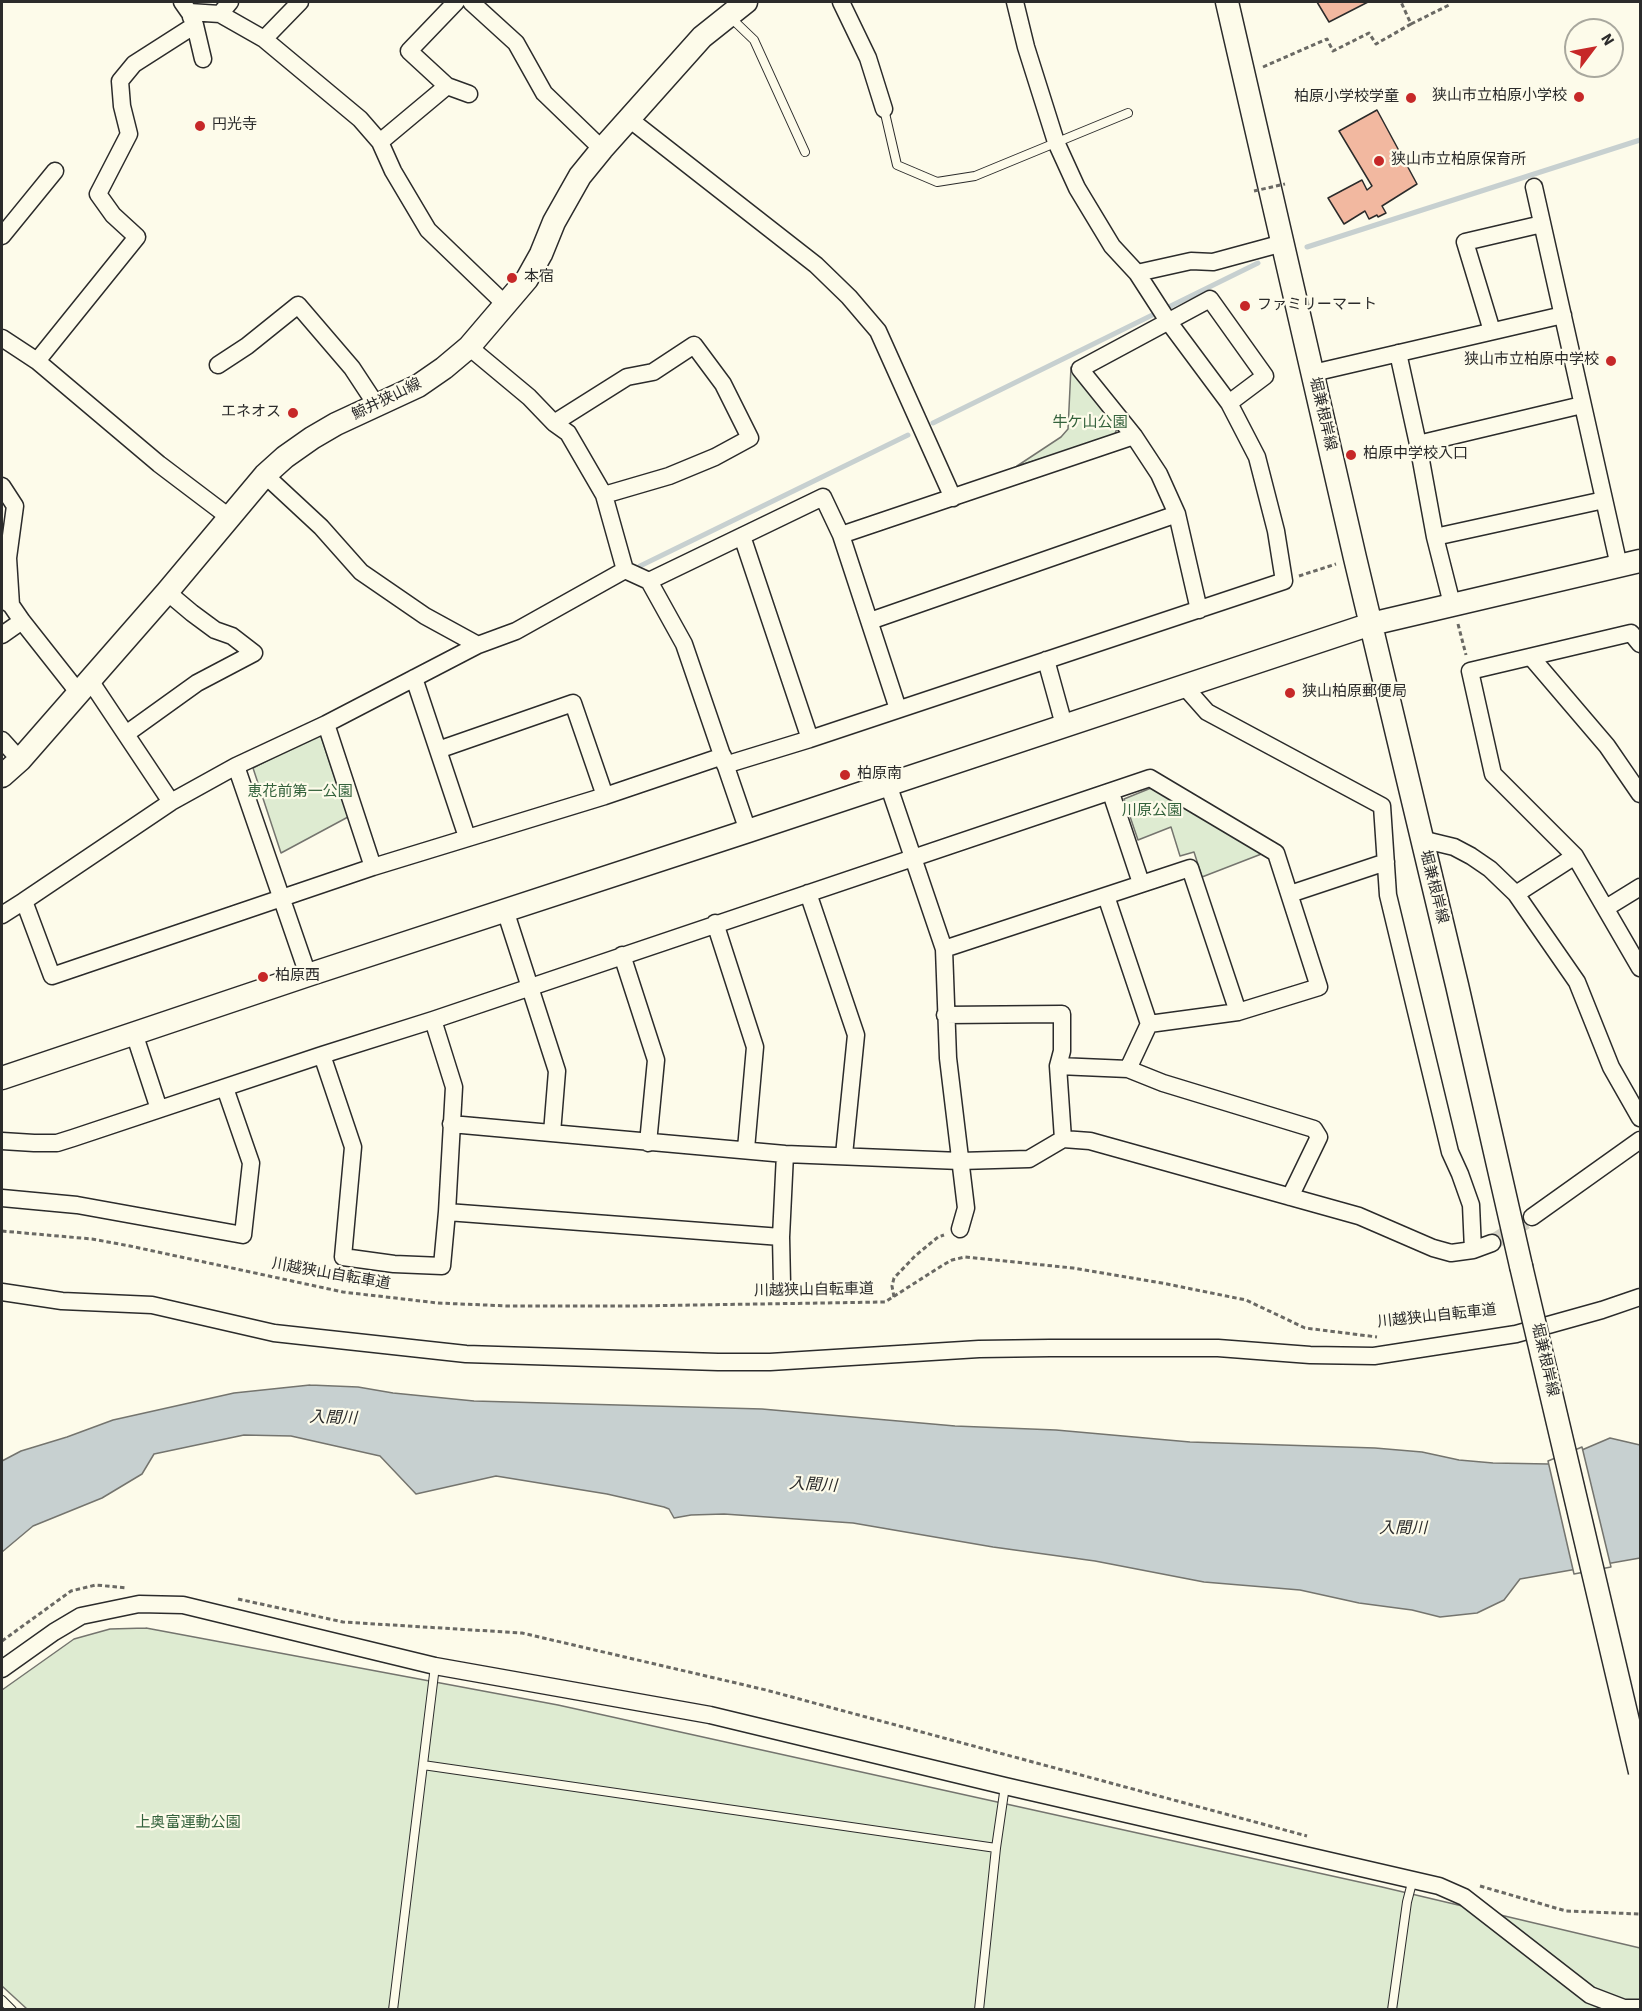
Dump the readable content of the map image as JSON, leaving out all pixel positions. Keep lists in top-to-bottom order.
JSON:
{
  "streets": {
    "main road": ["鯨井狭山線", "堀兼根岸線"],
    "path": ["川越狭山自転車道"]
  },
  "water": ["入間川"],
  "parks": [
    "牛ケ山公園",
    "恵花前第一公園",
    "川原公園",
    "上奥富運動公園"
  ],
  "places": [
    "狭山市立柏原小学校",
    "柏原小学校学童",
    "円光寺",
    "狭山市立柏原保育所",
    "本宿",
    "ファミリーマート",
    "狭山市立柏原中学校",
    "エネオス",
    "柏原中学校入口",
    "狭山柏原郵便局",
    "柏原南",
    "柏原西"
  ],
  "north": "top right"
}
